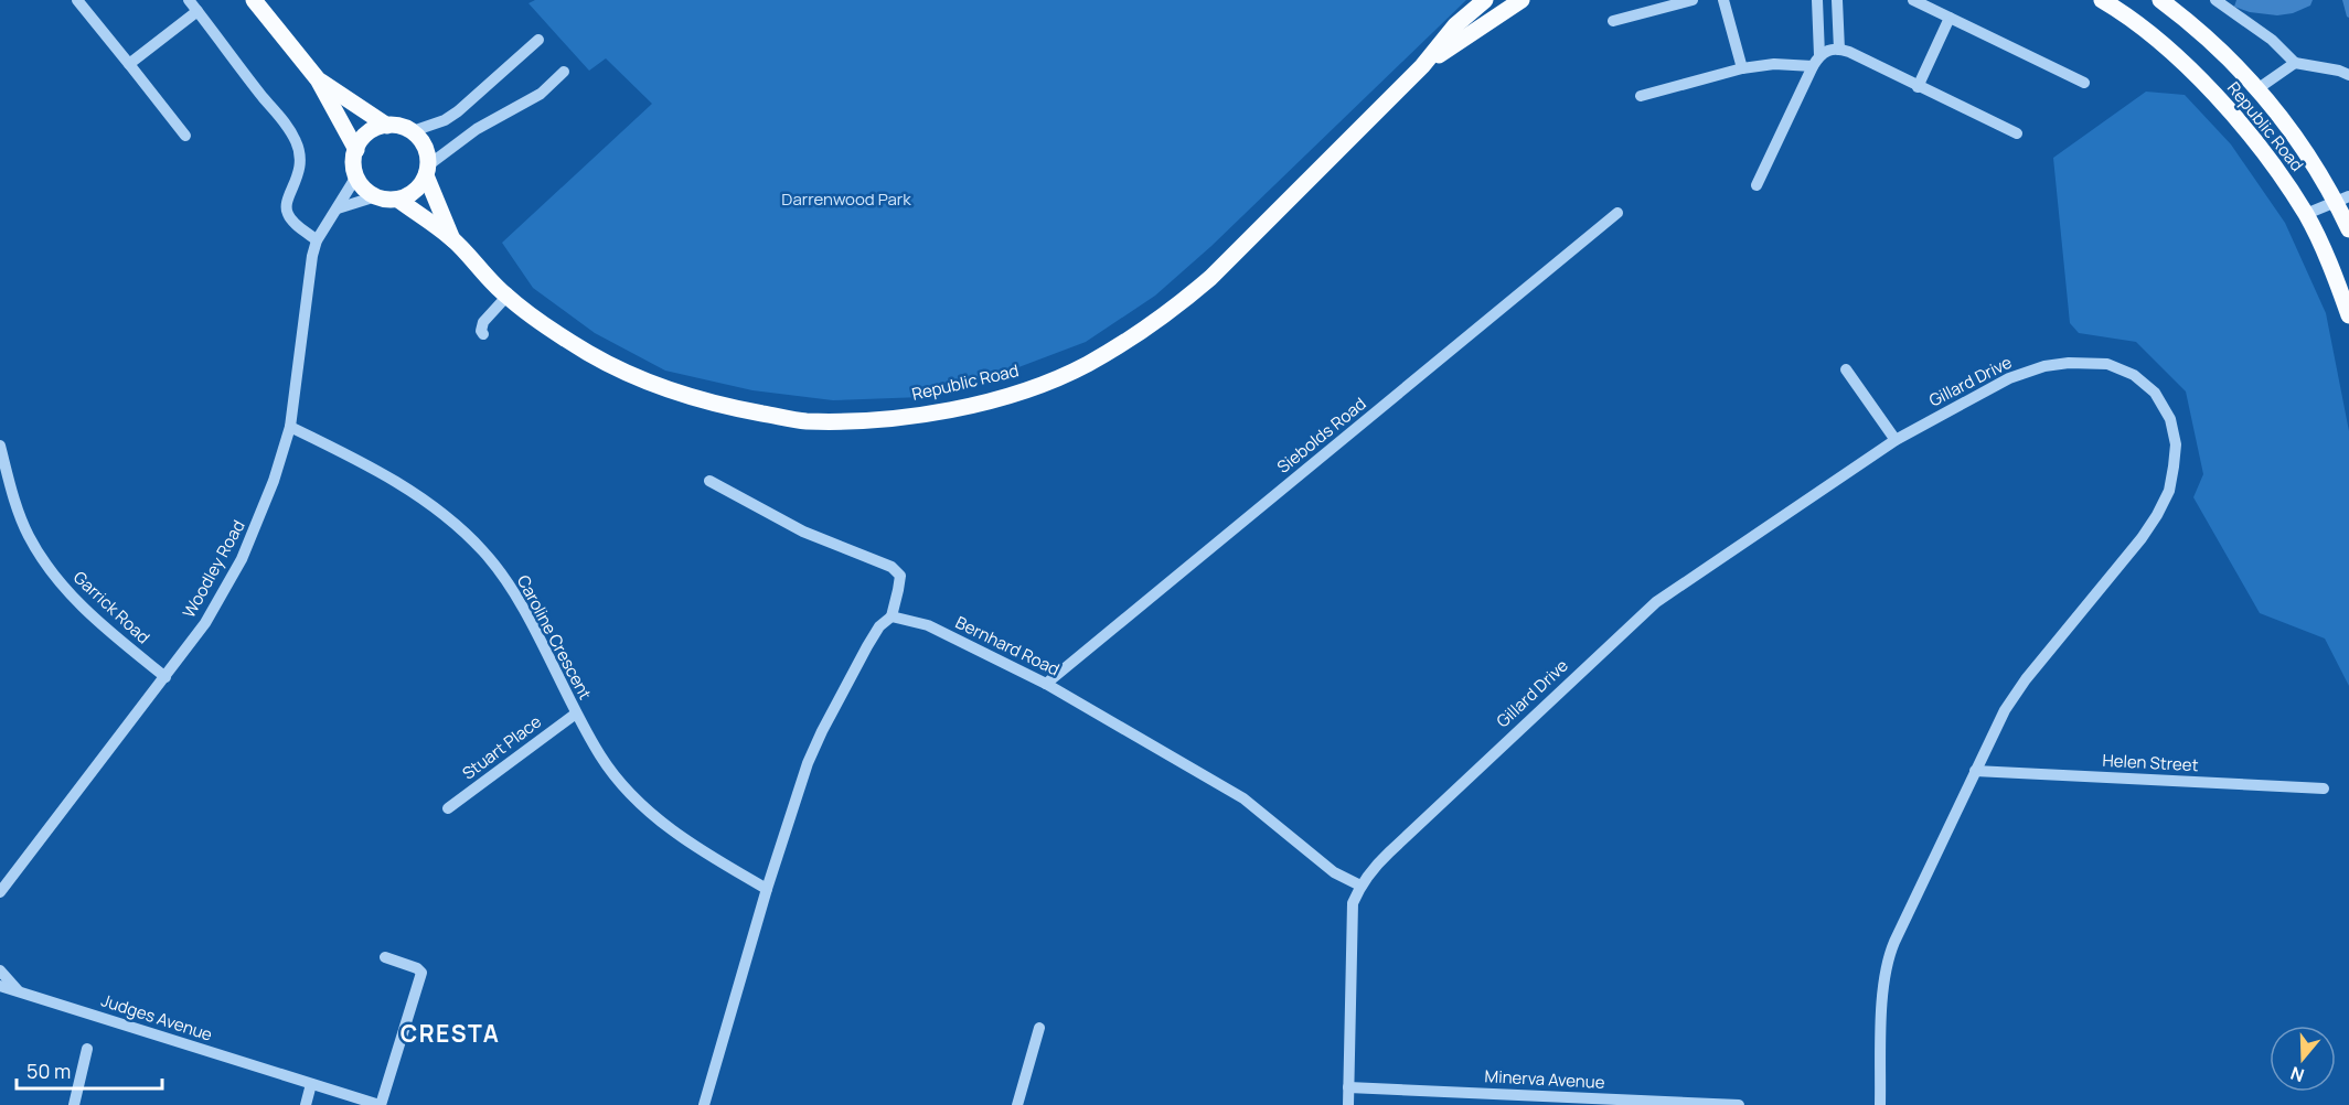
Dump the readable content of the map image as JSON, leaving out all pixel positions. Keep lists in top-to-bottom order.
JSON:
{
  "streets": {
    "main road": ["Republic Road"],
    "street": [
      "Gillard Drive",
      "Siebolds Road",
      "Woodley Road",
      "Garrick Road",
      "Caroline Crescent",
      "Bernhard Road",
      "Stuart Place",
      "Helen Street",
      "Judges Avenue",
      "Minerva Avenue"
    ]
  },
  "crossings": [
    ["Republic Road", "Woodley Road"],
    ["Gillard Drive", "Bernhard Road"],
    ["Gillard Drive", "Helen Street"],
    ["Siebolds Road", "Bernhard Road"],
    ["Woodley Road", "Garrick Road"],
    ["Woodley Road", "Caroline Crescent"],
    ["Caroline Crescent", "Stuart Place"]
  ],
  "districts": ["CRESTA"],
  "parks": ["Darrenwood Park"],
  "scale_bar": "50 m",
  "north": "bottom"
}
